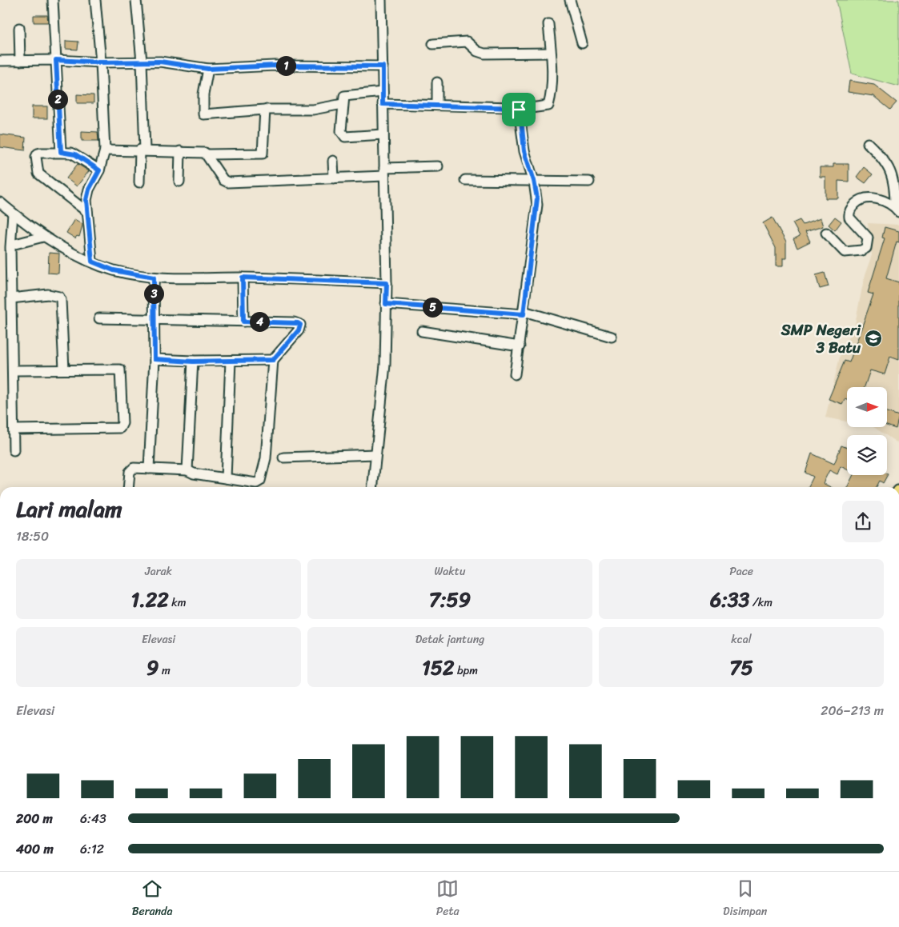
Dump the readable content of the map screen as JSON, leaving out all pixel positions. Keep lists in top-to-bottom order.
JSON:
{
  "places": {
    "school or university": ["SMP Negeri 3 Batu"]
  },
  "north": "right",
  "page": {
    "pins": [
      "1",
      "2",
      "3",
      "5",
      "4"
    ],
    "heading": ["Lari malam", "18:50"],
    "stats": [
      ["Jarak", "1.22 km"],
      ["Waktu", "7:59"],
      ["Pace", "6:33 /km"],
      ["Elevasi", "9 m"],
      ["Detak jantung", "152 bpm"],
      ["kcal", "75"]
    ],
    "chart": ["Elevasi", "206–213 m"],
    "list": [
      {
        "name": "200 m",
        "note": "6:43"
      },
      {
        "name": "400 m",
        "note": "6:12"
      }
    ],
    "tabs": ["Beranda", "Peta", "Disimpan"]
  }
}
